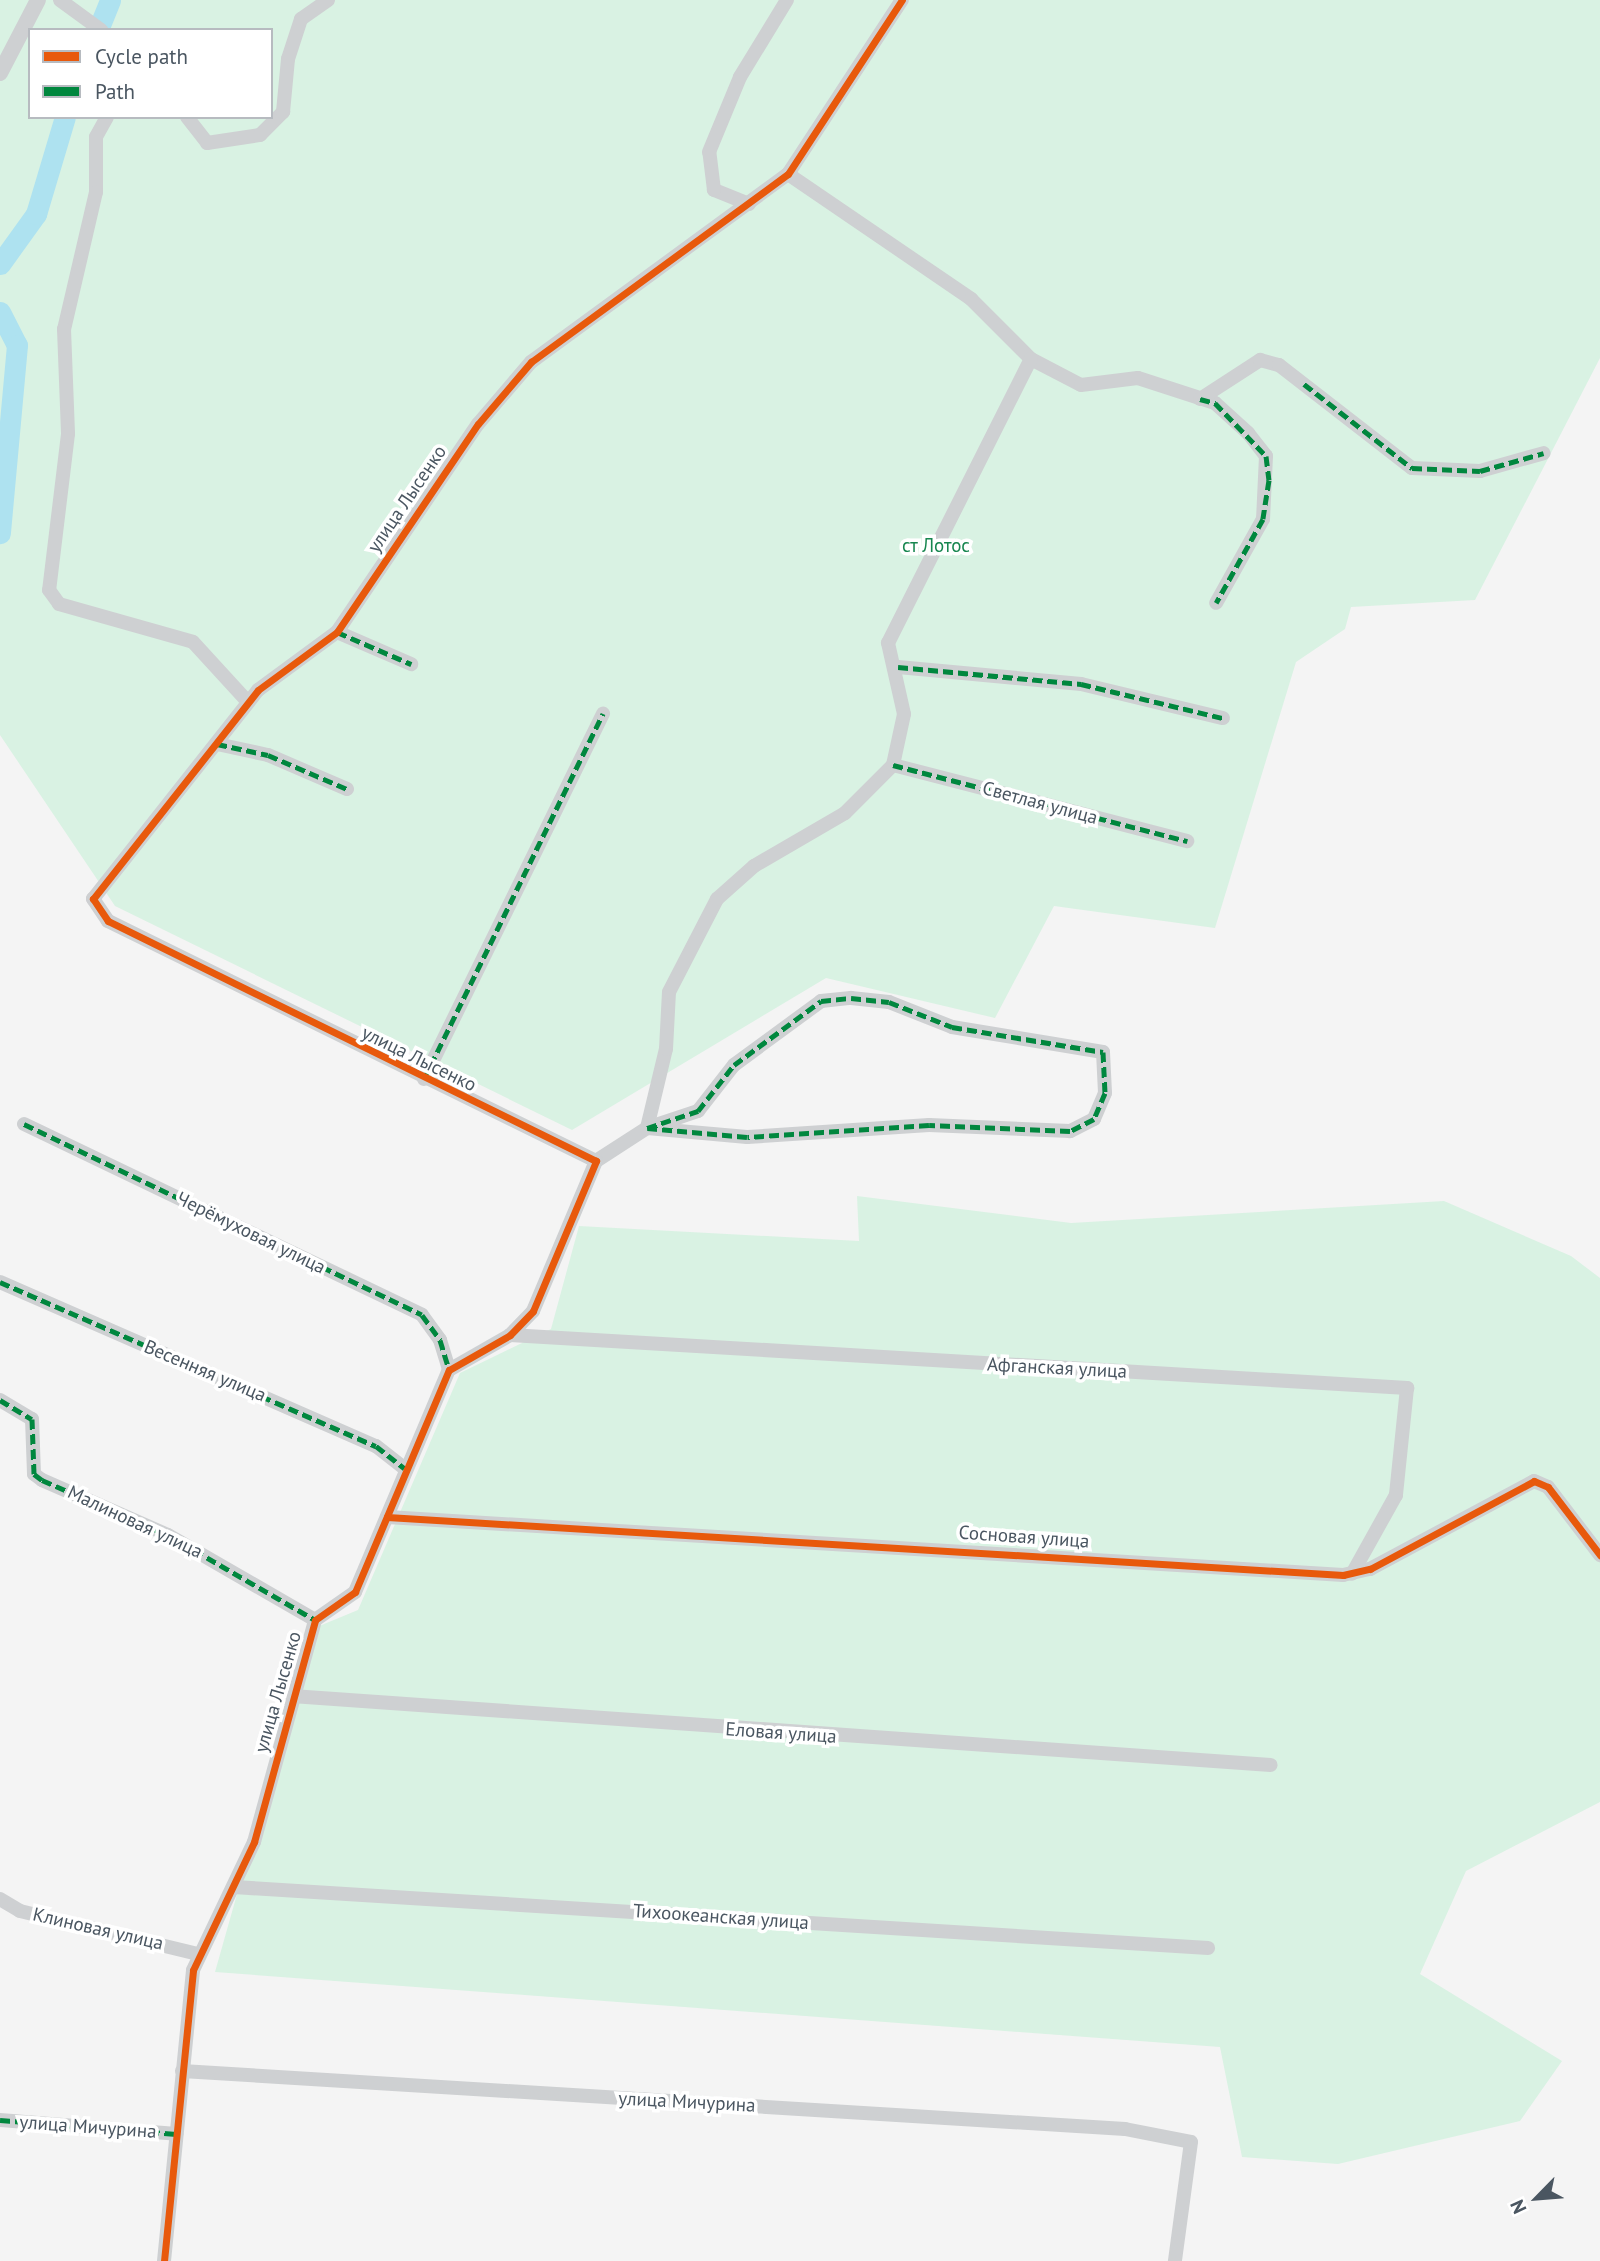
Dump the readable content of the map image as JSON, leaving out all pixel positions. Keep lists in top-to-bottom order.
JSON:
{
  "streets": {
    "street": [
      "улица Лысенко",
      "Светлая улица",
      "Черёмуховая улица",
      "Афганская улица",
      "Весенняя улица",
      "Малиновая улица",
      "Сосновая улица",
      "Еловая улица",
      "Тихоокеанская улица",
      "Клиновая улица",
      "улица Мичурина"
    ]
  },
  "crossings": [
    ["улица Лысенко", "Черёмуховая улица"],
    ["улица Лысенко", "Весенняя улица"],
    ["улица Лысенко", "Малиновая улица"],
    ["улица Лысенко", "Сосновая улица"],
    ["улица Лысенко", "Еловая улица"],
    ["улица Лысенко", "Тихоокеанская улица"],
    ["улица Лысенко", "Клиновая улица"],
    ["улица Лысенко", "улица Мичурина"],
    ["Афганская улица", "Сосновая улица"]
  ],
  "parks": ["ст Лотос"],
  "legend": ["Cycle path", "Path"],
  "north": "bottom left"
}
